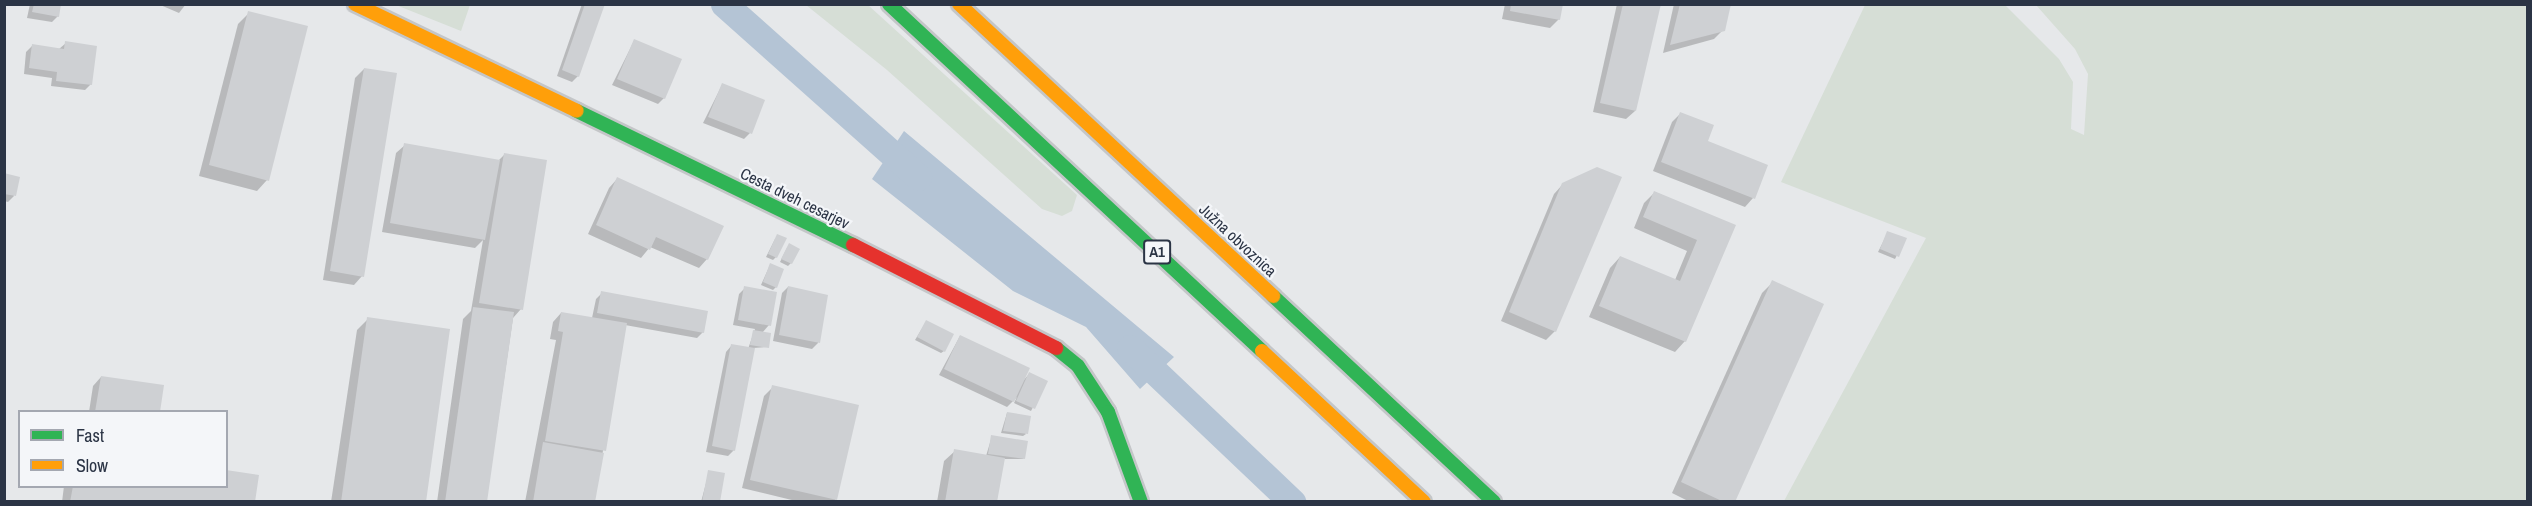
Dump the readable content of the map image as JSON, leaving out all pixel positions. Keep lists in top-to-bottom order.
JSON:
{
  "streets": {
    "main road": ["Cesta dveh cesarjev", "Južna obvoznica", "A1"]
  },
  "legend": ["Fast", "Slow"]
}
